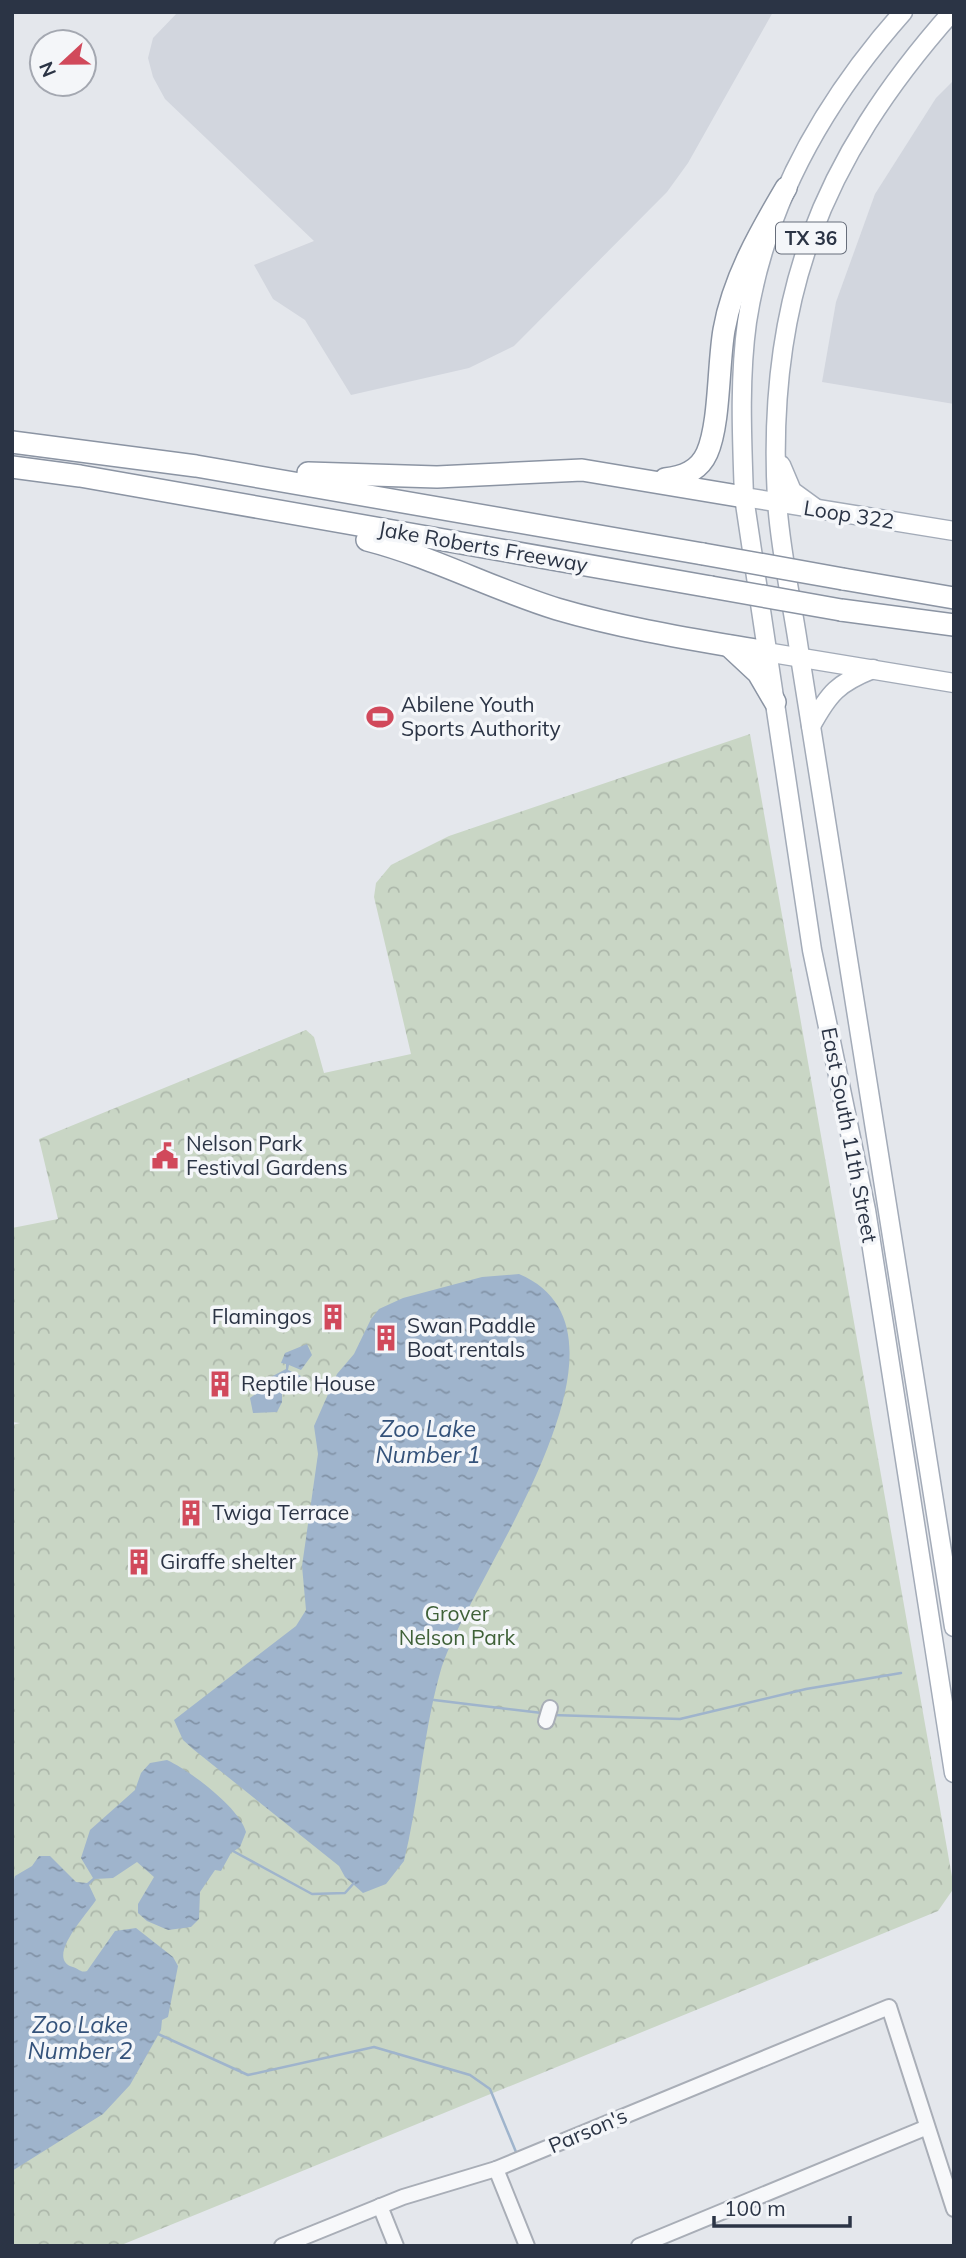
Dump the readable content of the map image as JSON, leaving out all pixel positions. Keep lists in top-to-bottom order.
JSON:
{
  "streets": {
    "highway": ["Jake Roberts Freeway"],
    "main road": ["TX 36", "Loop 322", "East South 11th Street"],
    "street": ["Parson's"]
  },
  "crossings": [
    ["TX 36", "Loop 322"],
    ["TX 36", "East South 11th Street"],
    ["Loop 322", "East South 11th Street"]
  ],
  "water": ["Zoo Lake Number 1", "Zoo Lake Number 2"],
  "parks": ["Grover Nelson Park"],
  "places": {
    "sports": ["Abilene Youth Sports Authority"],
    "public building": ["Nelson Park Festival Gardens"],
    "building": [
      "Flamingos",
      "Swan Paddle Boat rentals",
      "Reptile House",
      "Twiga Terrace",
      "Giraffe shelter"
    ]
  },
  "scale_bar": "100 m",
  "north": "left"
}
